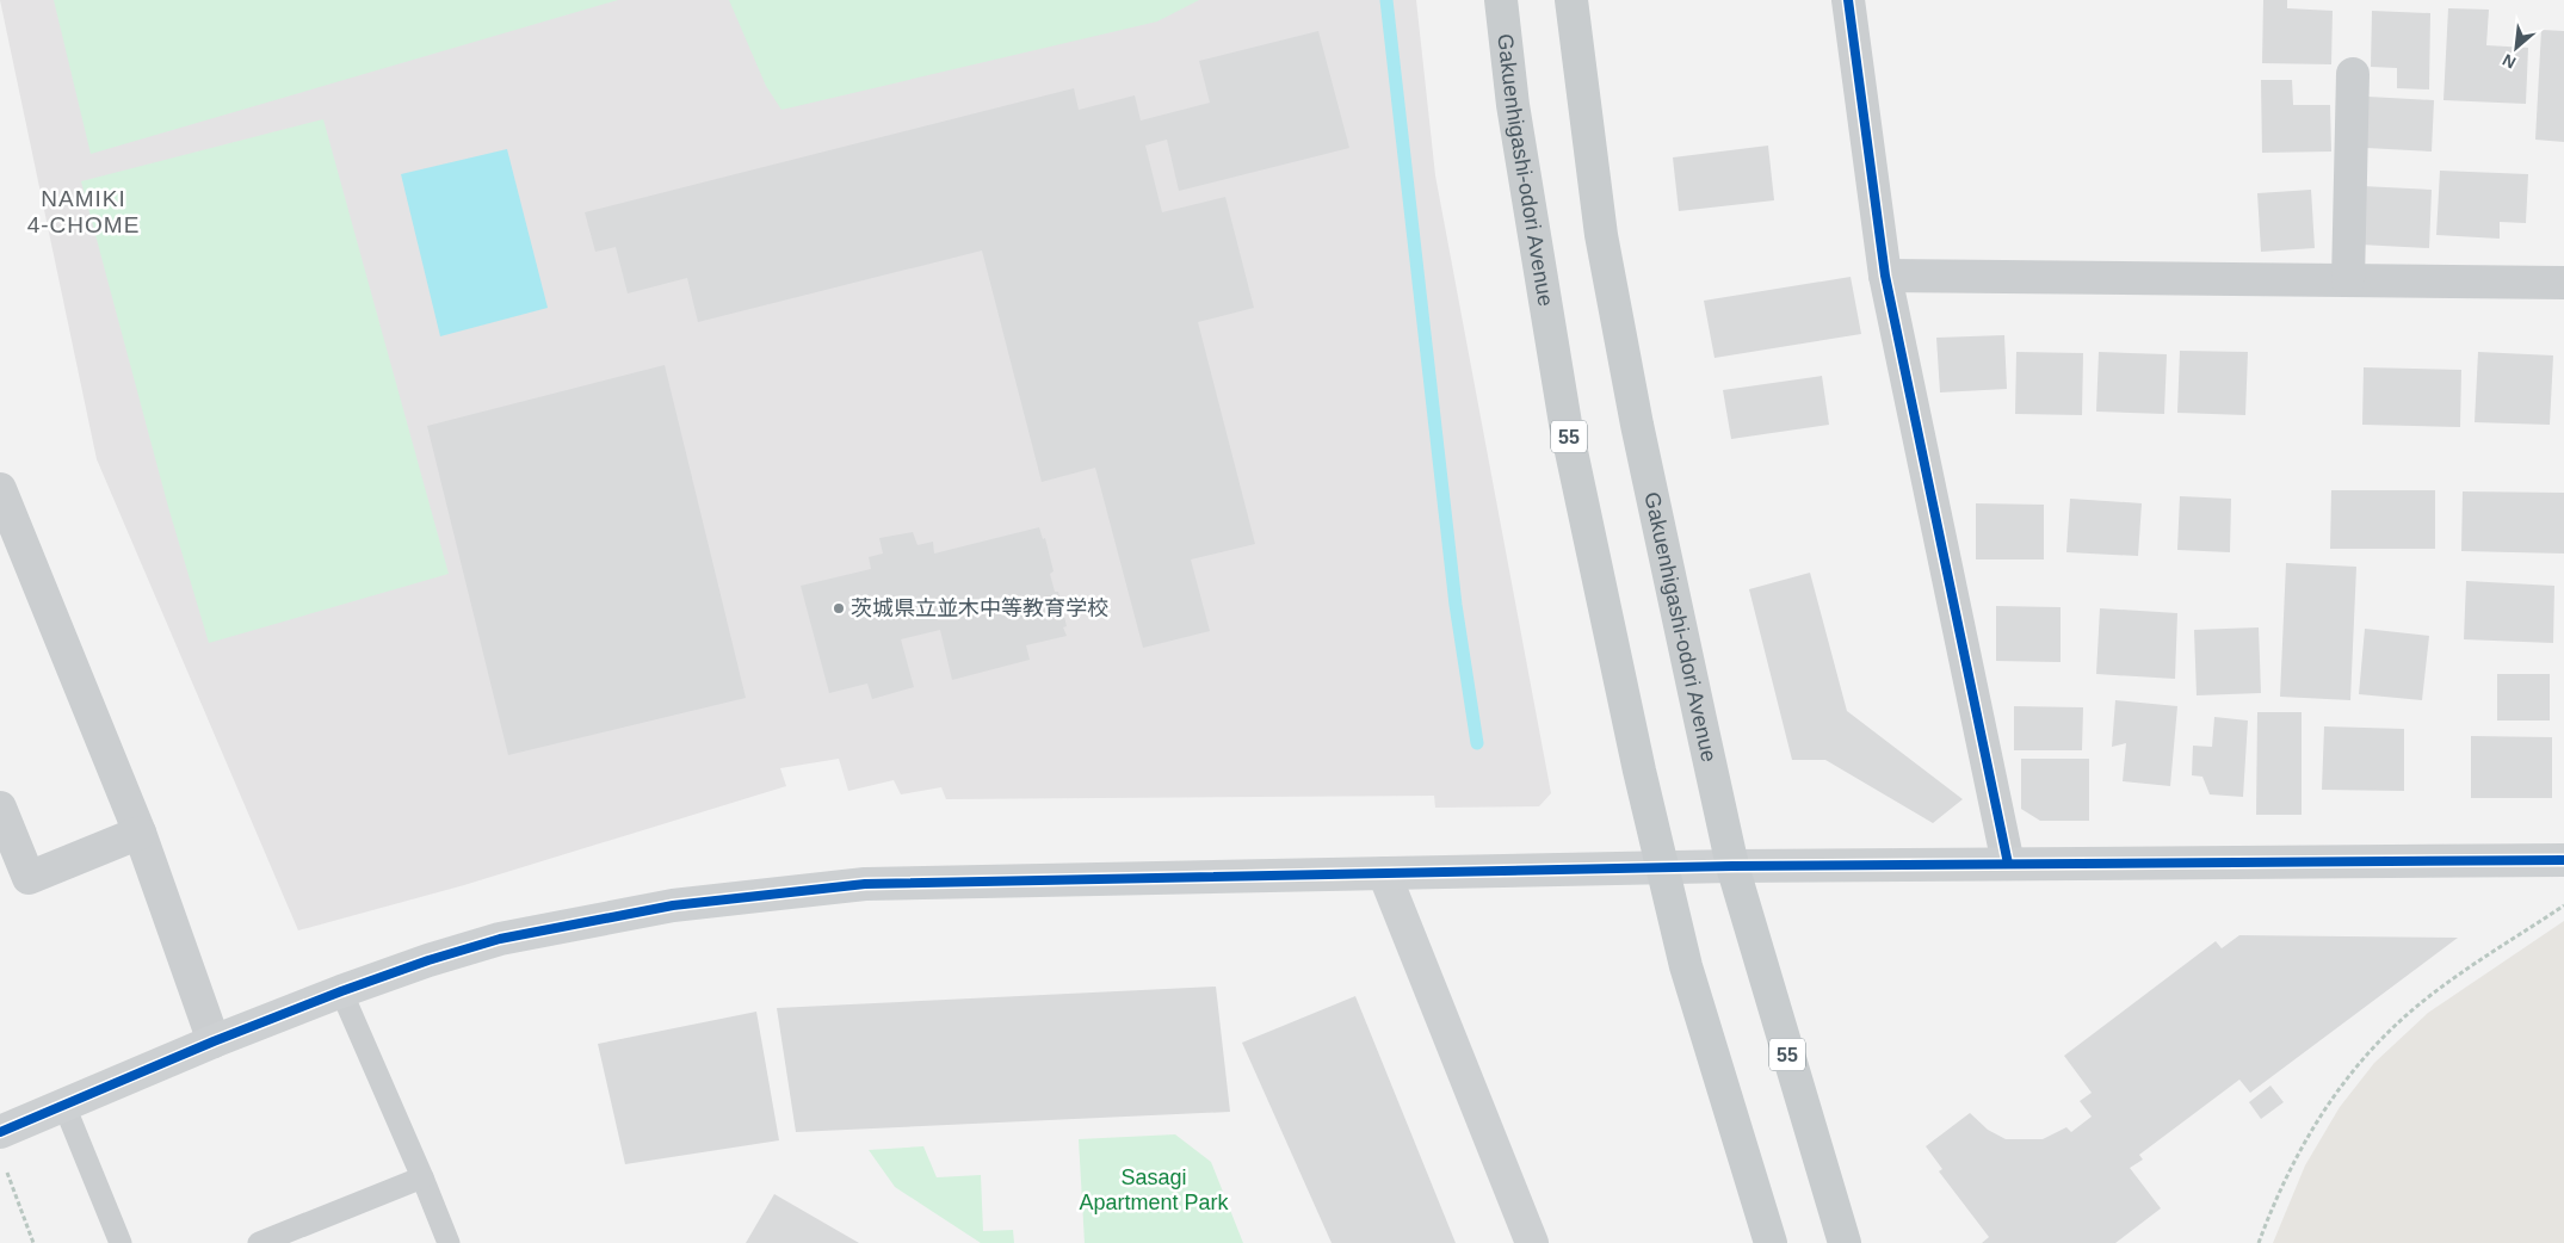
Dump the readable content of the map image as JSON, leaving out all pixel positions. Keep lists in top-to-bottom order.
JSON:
{
  "streets": {
    "main road": ["Gakuenhigashi-odori Avenue", "55"]
  },
  "districts": ["NAMIKI 4-CHOME"],
  "parks": ["Sasagi Apartment Park"],
  "places": ["茨城県立並木中等教育学校"],
  "north": "bottom left"
}
